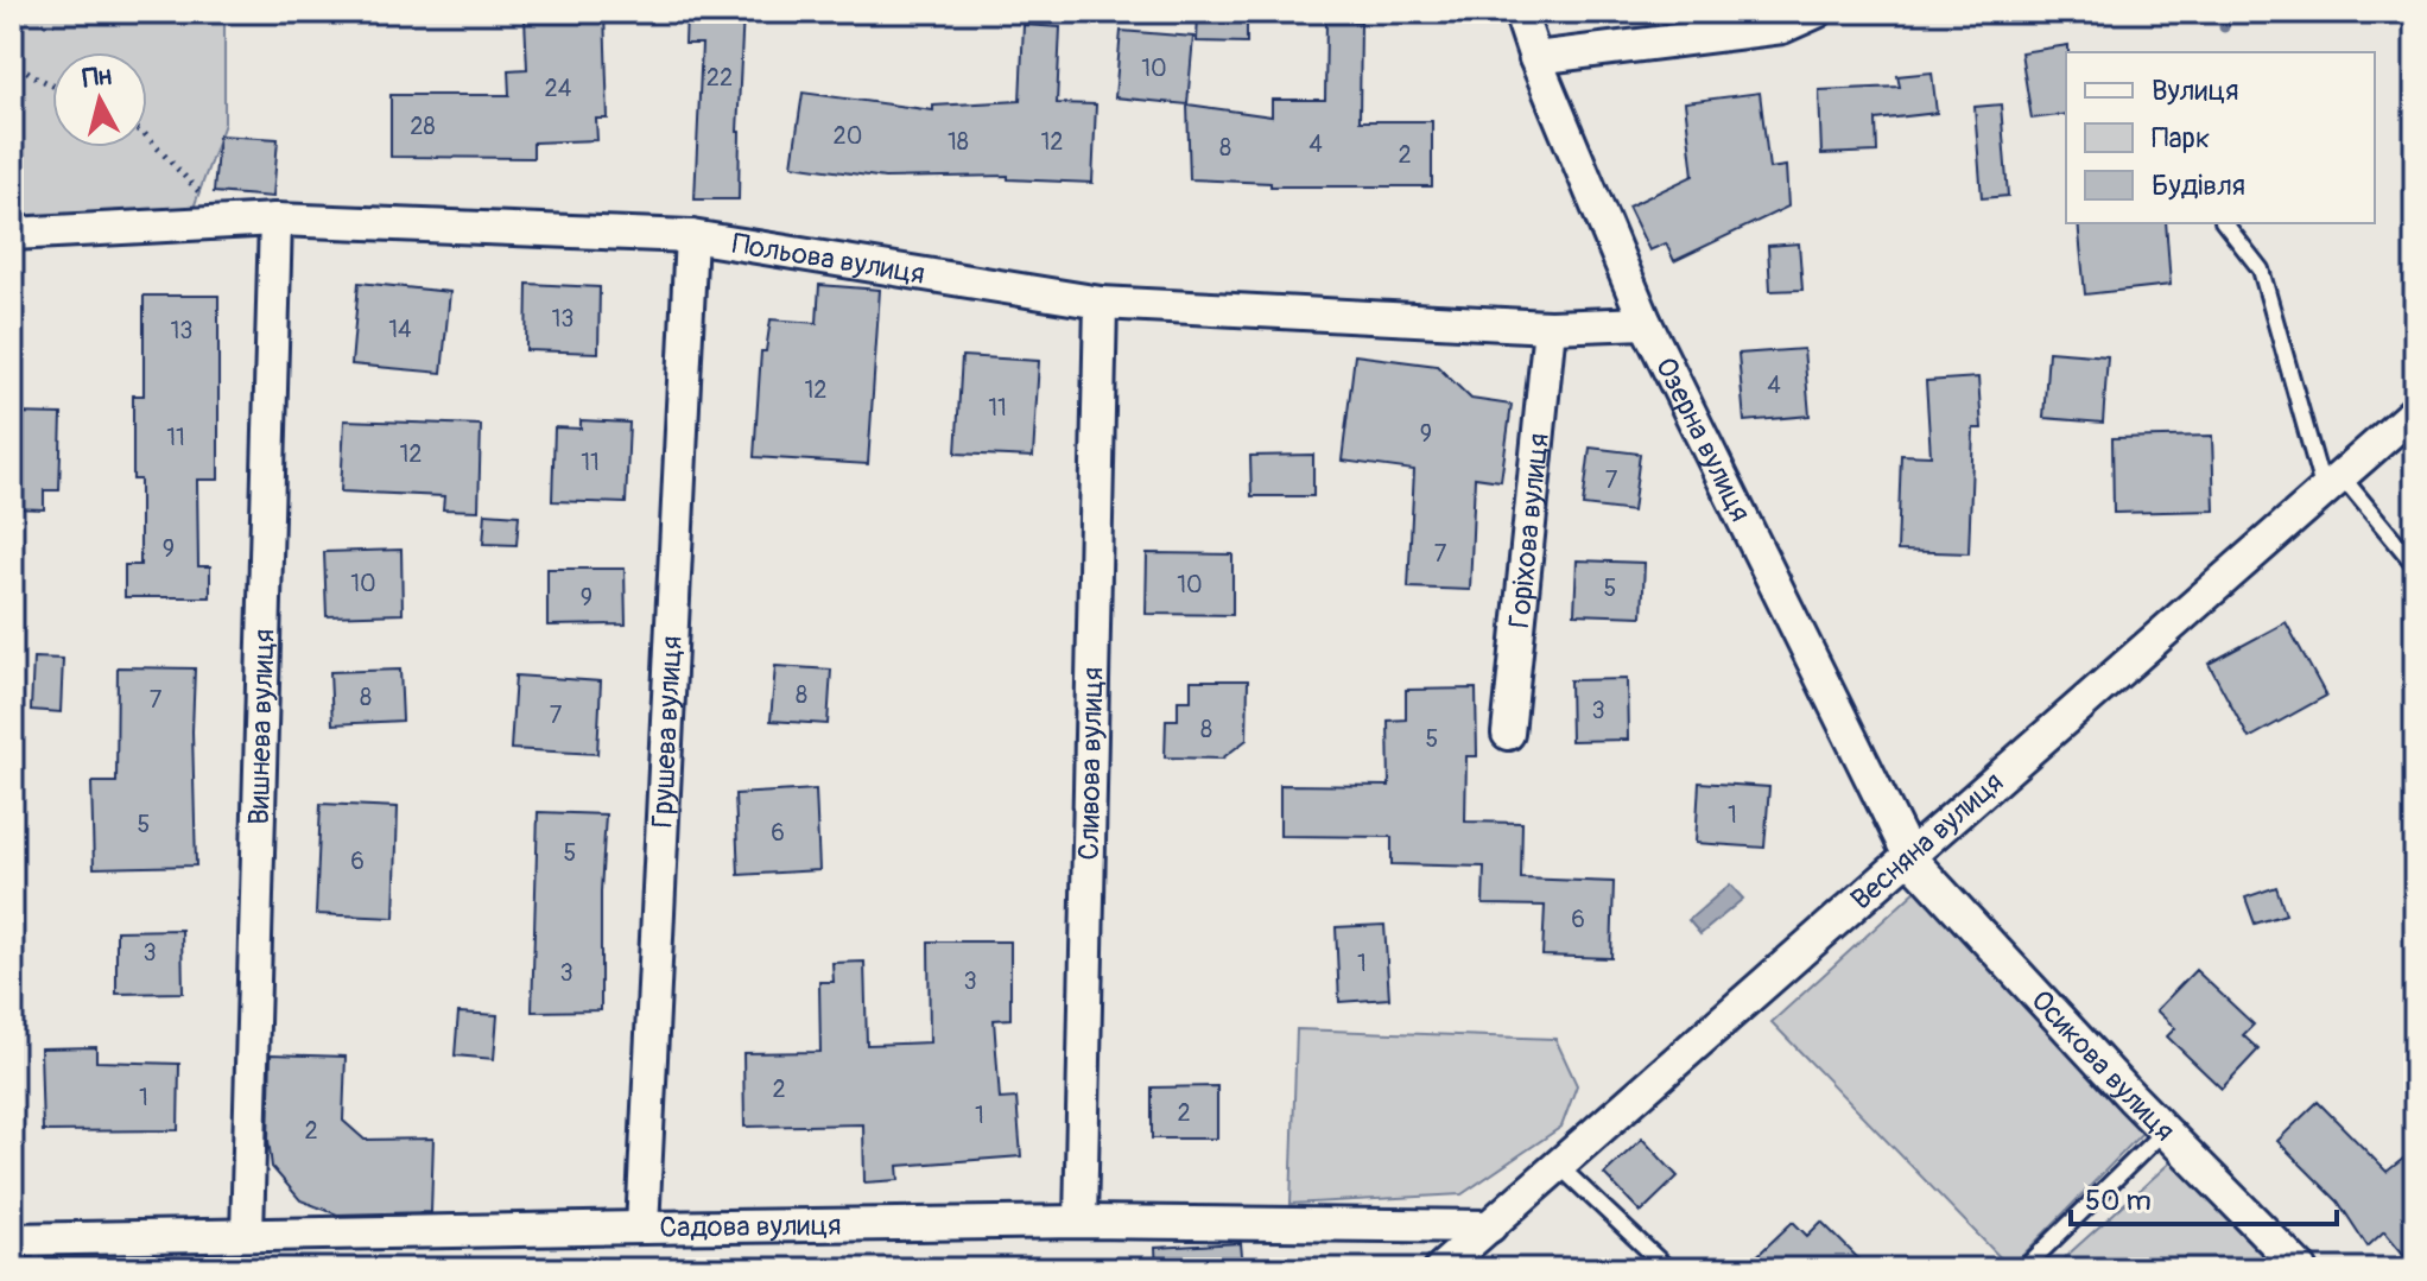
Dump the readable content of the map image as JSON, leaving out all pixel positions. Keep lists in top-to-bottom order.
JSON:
{
  "streets": {
    "street": [
      "Польова вулиця",
      "Озерна вулиця",
      "Горіхова вулиця",
      "Вишнева вулиця",
      "Грушева вулиця",
      "Сливова вулиця",
      "Весняна вулиця",
      "Осикова вулиця",
      "Садова вулиця"
    ]
  },
  "crossings": [
    ["Польова вулиця", "Озерна вулиця"],
    ["Польова вулиця", "Горіхова вулиця"],
    ["Польова вулиця", "Вишнева вулиця"],
    ["Польова вулиця", "Грушева вулиця"],
    ["Польова вулиця", "Сливова вулиця"],
    ["Озерна вулиця", "Весняна вулиця"],
    ["Озерна вулиця", "Осикова вулиця"],
    ["Вишнева вулиця", "Садова вулиця"],
    ["Грушева вулиця", "Садова вулиця"],
    ["Сливова вулиця", "Садова вулиця"],
    ["Весняна вулиця", "Осикова вулиця"],
    ["Весняна вулиця", "Садова вулиця"]
  ],
  "house_numbers": [
    "10",
    "22",
    "24",
    "28",
    "20",
    "18",
    "12",
    "4",
    "8",
    "2",
    "13",
    "14",
    "13",
    "4",
    "12",
    "11",
    "9",
    "11",
    "12",
    "11",
    "7",
    "9",
    "7",
    "10",
    "10",
    "5",
    "9",
    "8",
    "8",
    "7",
    "3",
    "7",
    "8",
    "5",
    "1",
    "5",
    "6",
    "5",
    "6",
    "6",
    "3",
    "1",
    "3",
    "3",
    "2",
    "1",
    "2",
    "1",
    "2"
  ],
  "legend": ["Вулиця", "Парк", "Будівля"],
  "scale_bar": "50 m",
  "north": "top"
}
